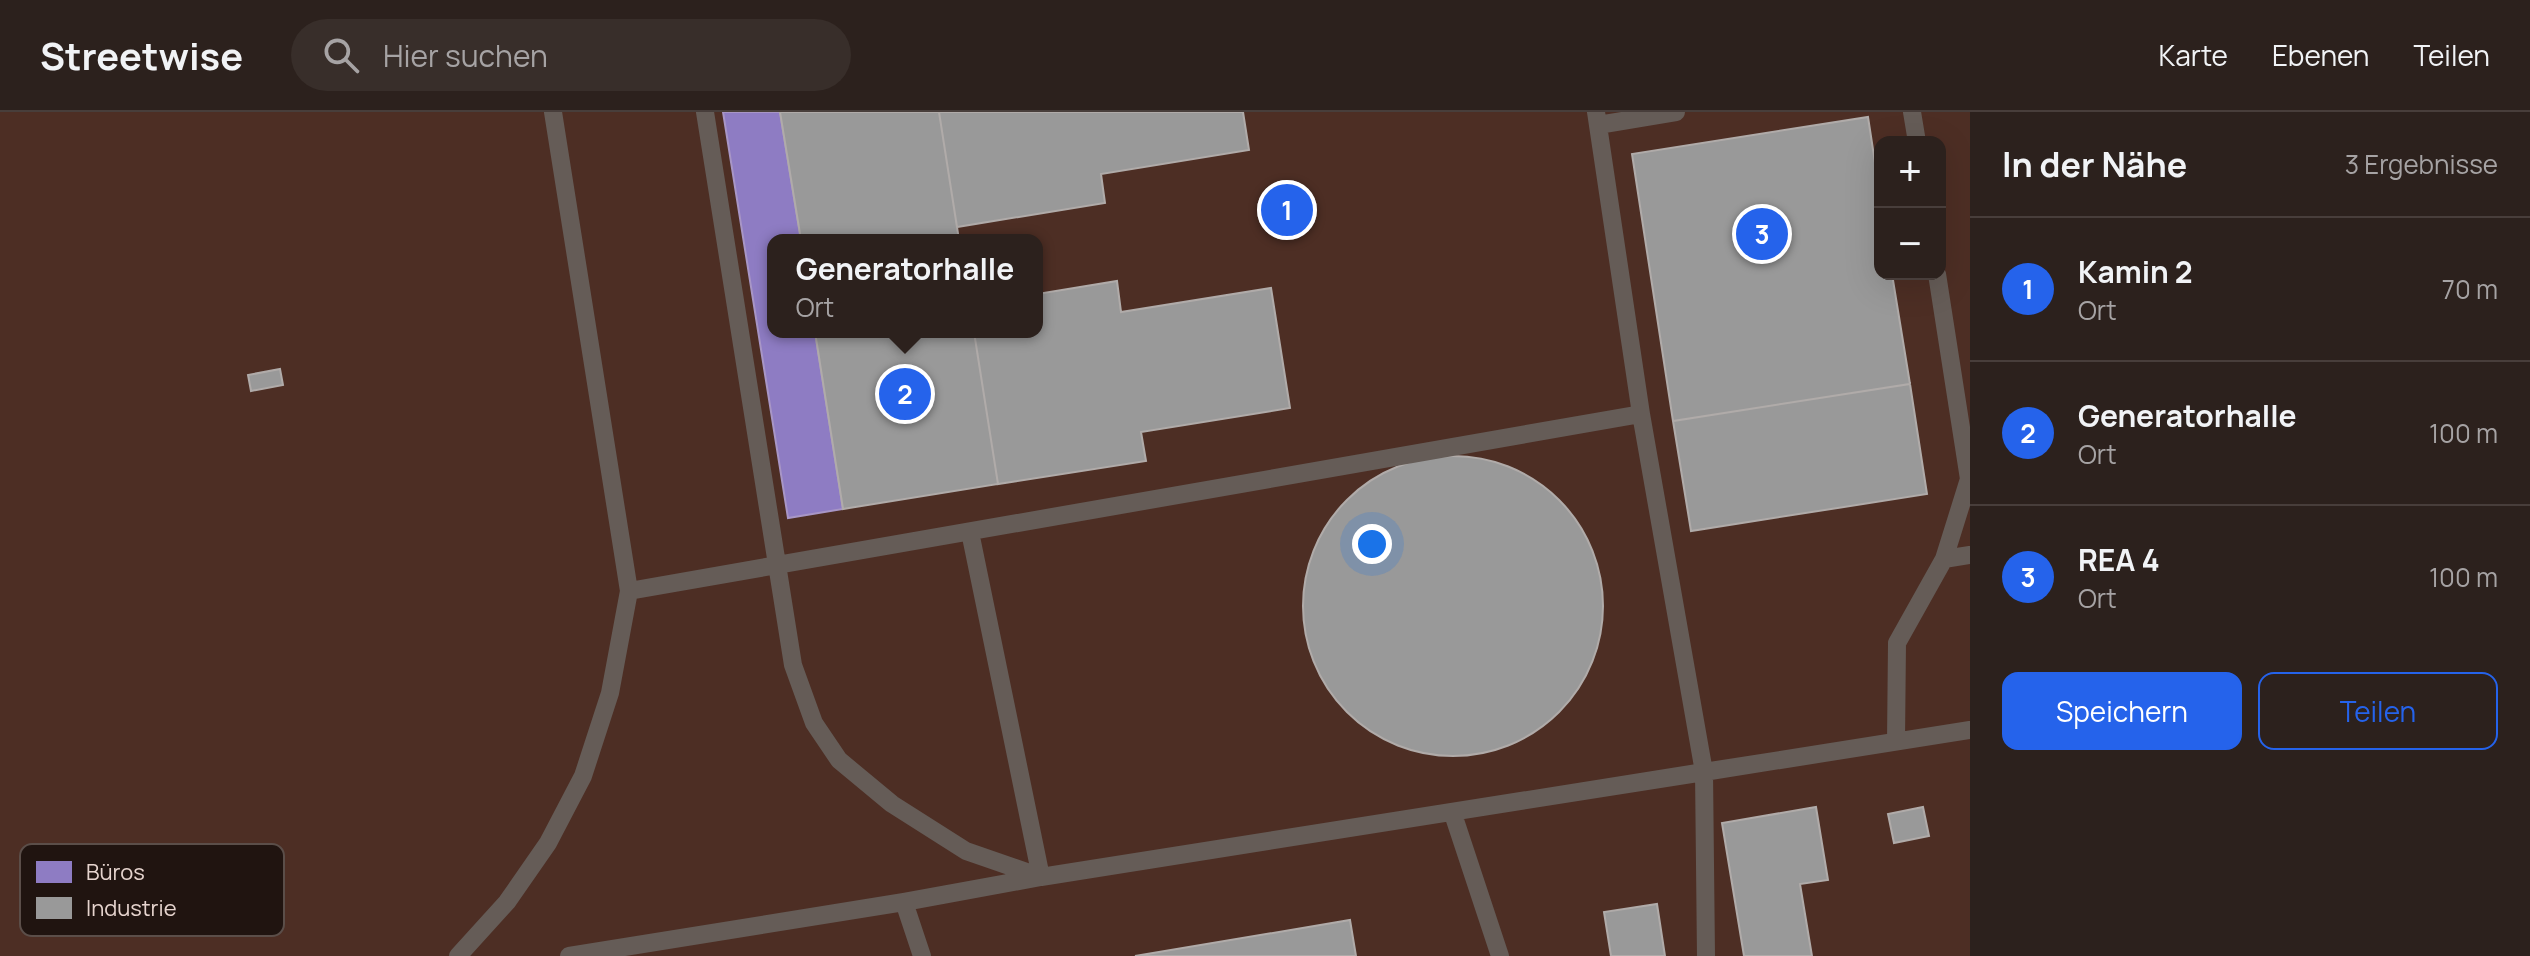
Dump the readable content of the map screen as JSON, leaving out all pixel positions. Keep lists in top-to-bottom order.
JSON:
{
  "legend": ["Büros", "Industrie"],
  "page": {
    "header": "Streetwise",
    "search": "Hier suchen",
    "nav": ["Karte", "Ebenen", "Teilen"],
    "heading": ["In der Nähe", "3 Ergebnisse"],
    "map_buttons": ["+", "−"],
    "pins": ["1", "3", "2"],
    "list": [
      {
        "mark": "1",
        "name": "Kamin 2",
        "note": "Ort",
        "value": "70 m"
      },
      {
        "mark": "2",
        "name": "Generatorhalle",
        "note": "Ort",
        "value": "100 m"
      },
      {
        "mark": "3",
        "name": "REA 4",
        "note": "Ort",
        "value": "100 m"
      }
    ],
    "popup": ["Generatorhalle", "Ort"],
    "buttons": ["Speichern", "Teilen"]
  }
}
